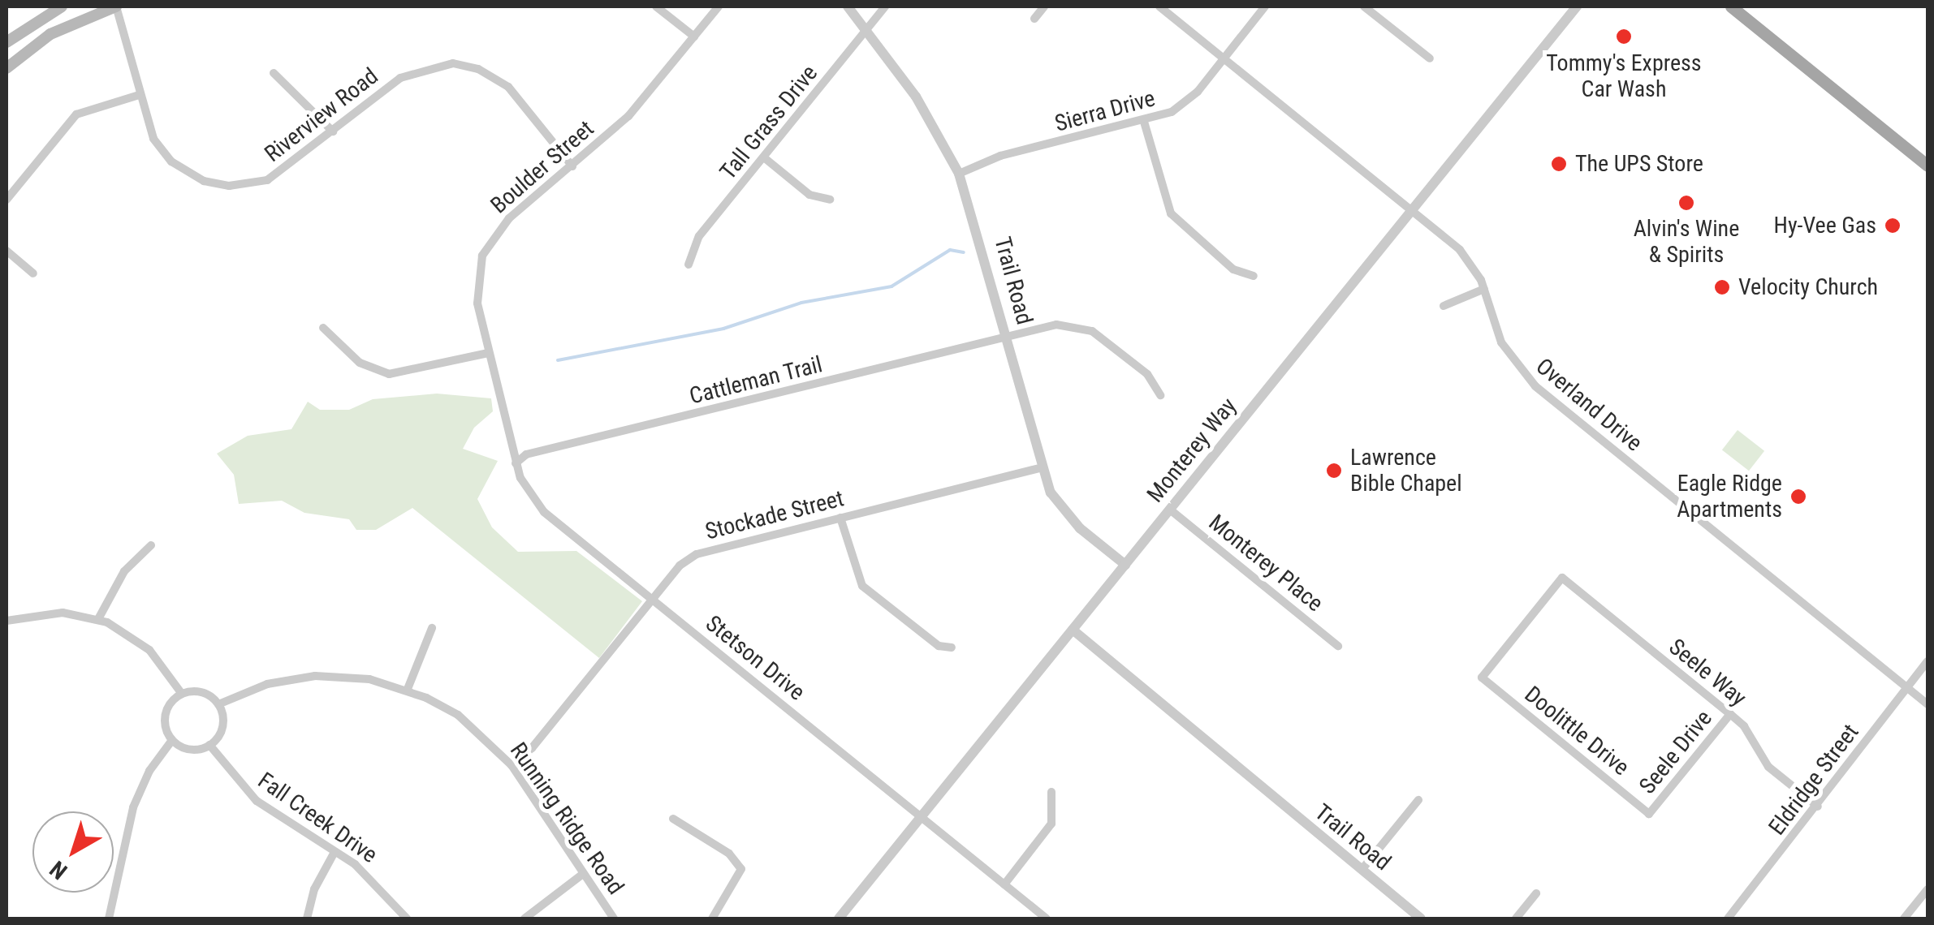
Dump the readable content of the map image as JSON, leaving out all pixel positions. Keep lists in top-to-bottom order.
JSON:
{
  "streets": {
    "street": [
      "Sierra Drive",
      "Riverview Road",
      "Tall Grass Drive",
      "Boulder Street",
      "Trail Road",
      "Cattleman Trail",
      "Overland Drive",
      "Monterey Way",
      "Stockade Street",
      "Monterey Place",
      "Stetson Drive",
      "Seele Way",
      "Doolittle Drive",
      "Seele Drive",
      "Eldridge Street",
      "Fall Creek Drive",
      "Running Ridge Road"
    ]
  },
  "crossings": [
    ["Sierra Drive", "Trail Road"],
    ["Sierra Drive", "Overland Drive"],
    ["Riverview Road", "Boulder Street"],
    ["Tall Grass Drive", "Trail Road"],
    ["Boulder Street", "Stetson Drive"],
    ["Trail Road", "Cattleman Trail"],
    ["Trail Road", "Monterey Way"],
    ["Trail Road", "Stockade Street"],
    ["Cattleman Trail", "Stetson Drive"],
    ["Overland Drive", "Monterey Way"],
    ["Overland Drive", "Eldridge Street"],
    ["Monterey Way", "Monterey Place"],
    ["Monterey Way", "Stetson Drive"],
    ["Stockade Street", "Stetson Drive"],
    ["Stockade Street", "Running Ridge Road"],
    ["Seele Way", "Doolittle Drive"],
    ["Seele Way", "Seele Drive"],
    ["Seele Way", "Eldridge Street"],
    ["Doolittle Drive", "Seele Drive"],
    ["Fall Creek Drive", "Running Ridge Road"]
  ],
  "places": [
    "Tommy's Express Car Wash",
    "The UPS Store",
    "Alvin's Wine & Spirits",
    "Hy-Vee Gas",
    "Velocity Church",
    "Lawrence Bible Chapel",
    "Eagle Ridge Apartments"
  ],
  "north": "bottom left"
}
